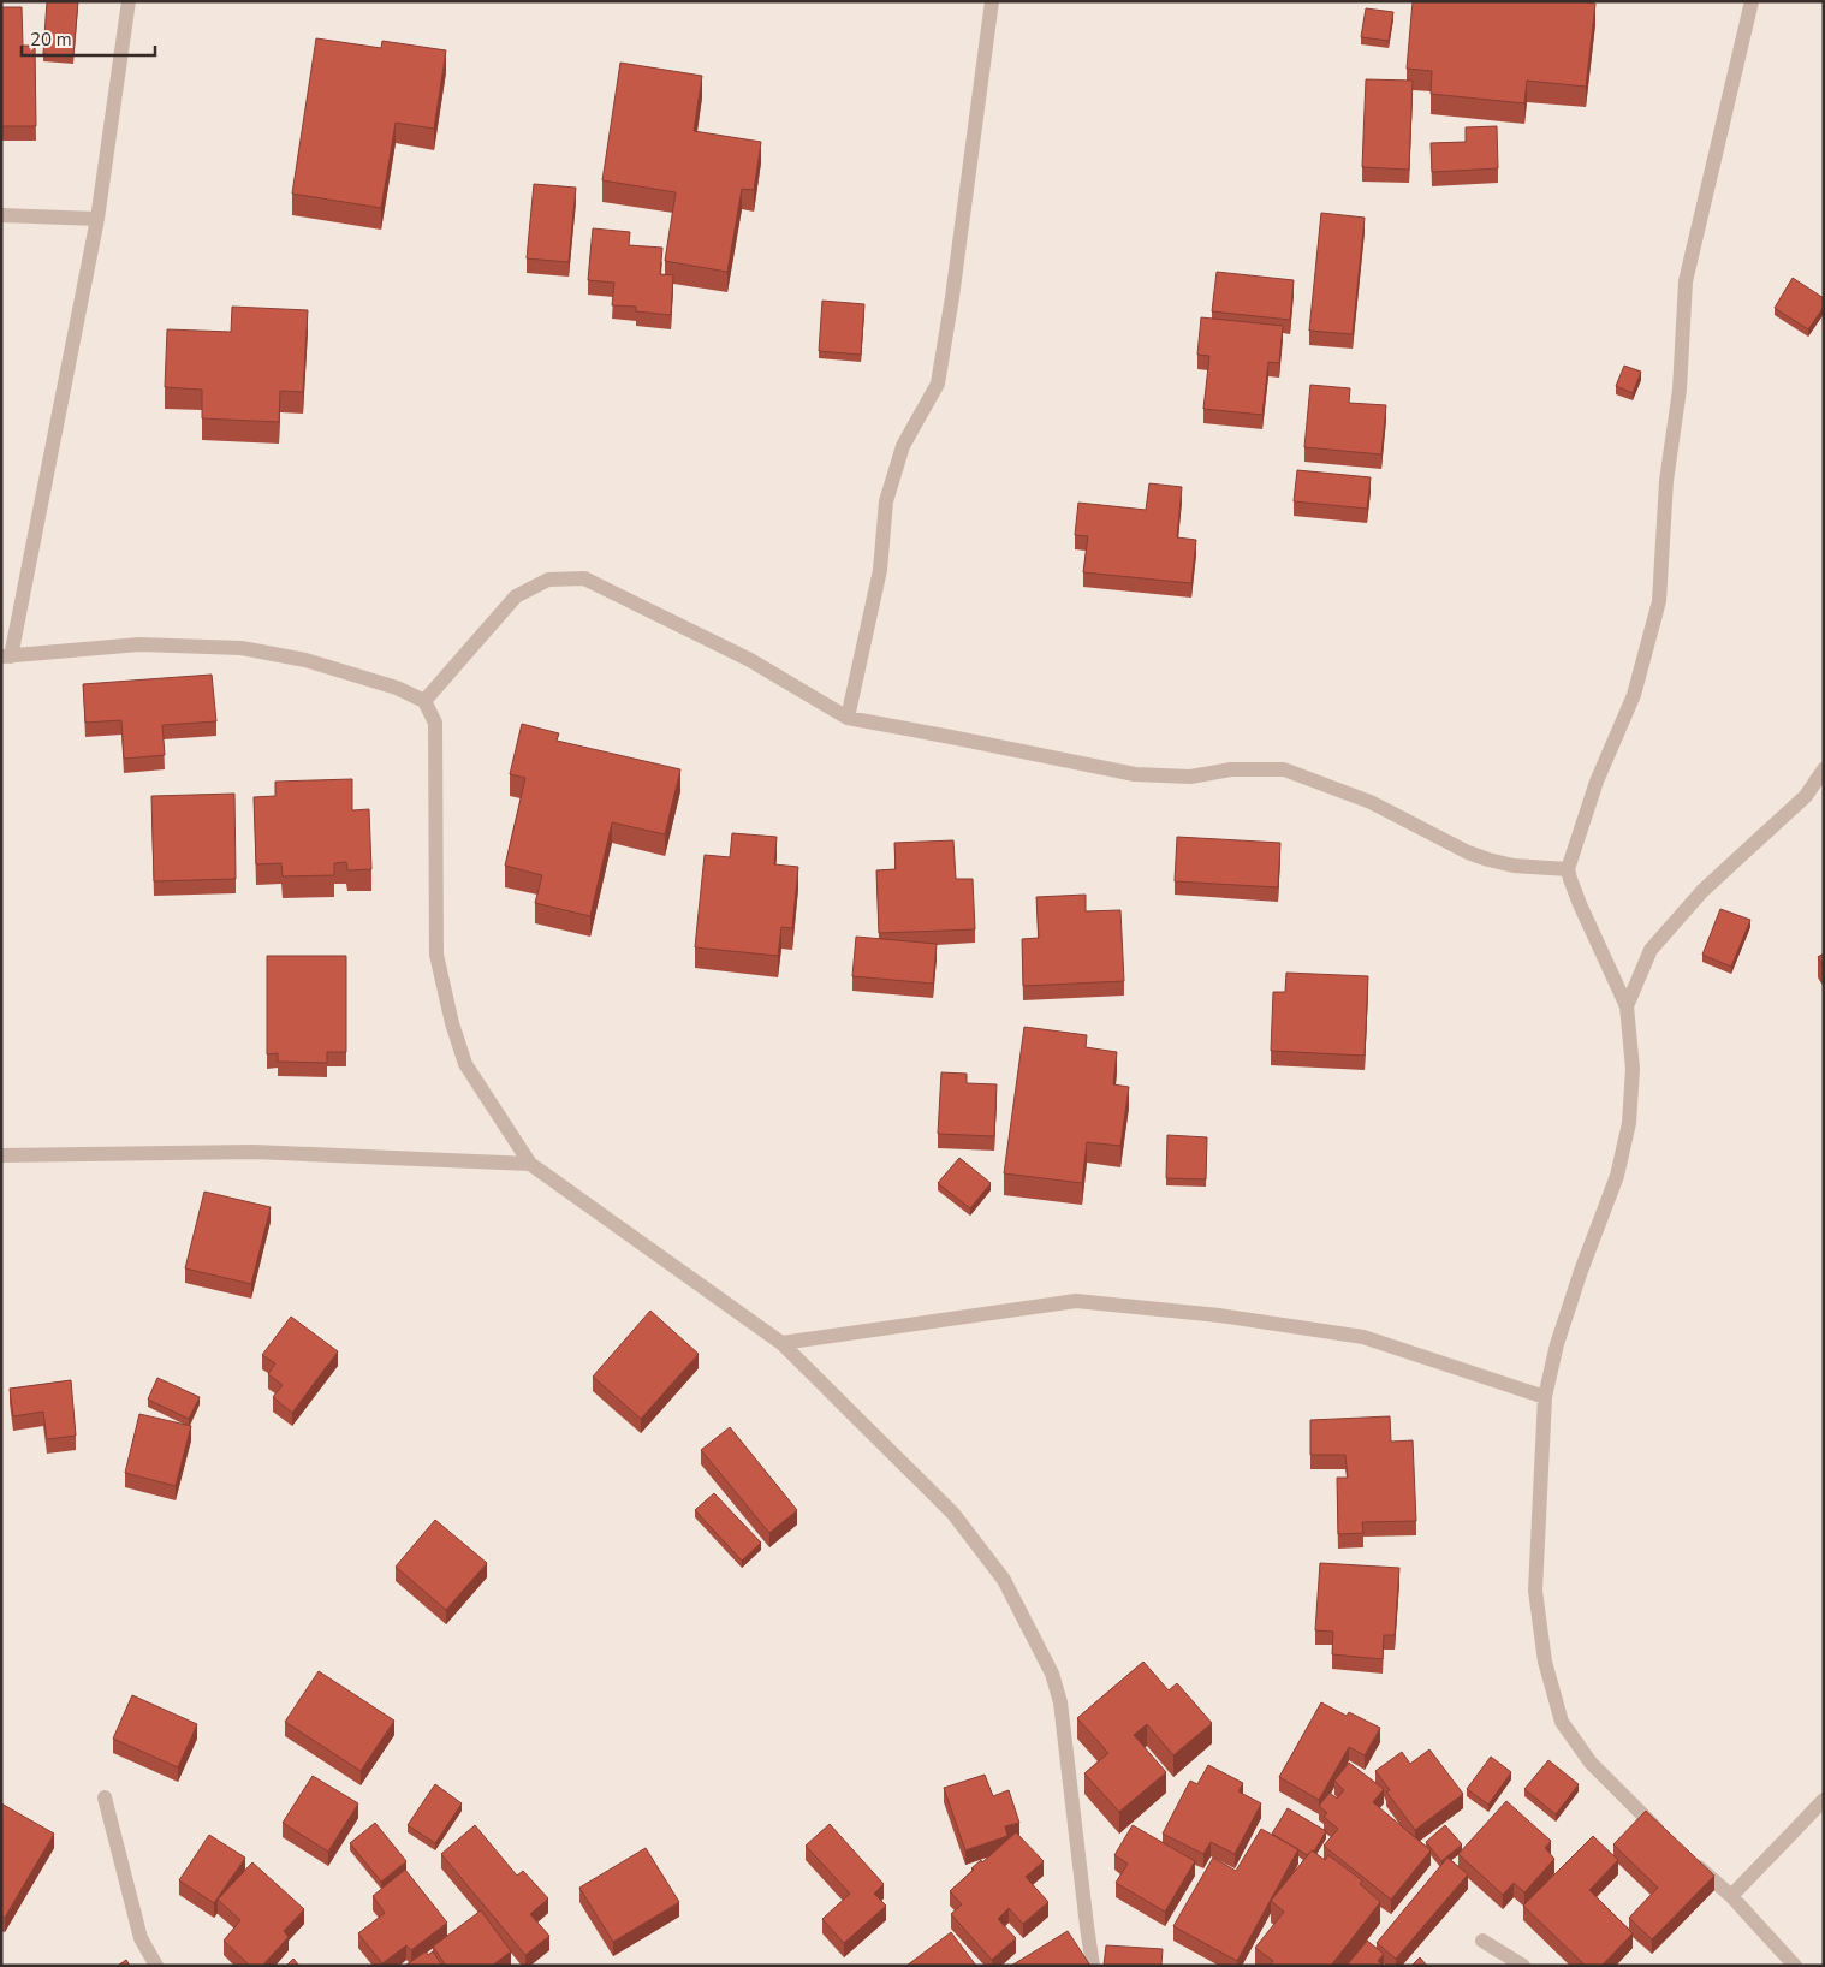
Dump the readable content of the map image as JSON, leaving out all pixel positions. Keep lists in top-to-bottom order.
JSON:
{
  "scale_bar": "20 m"
}
